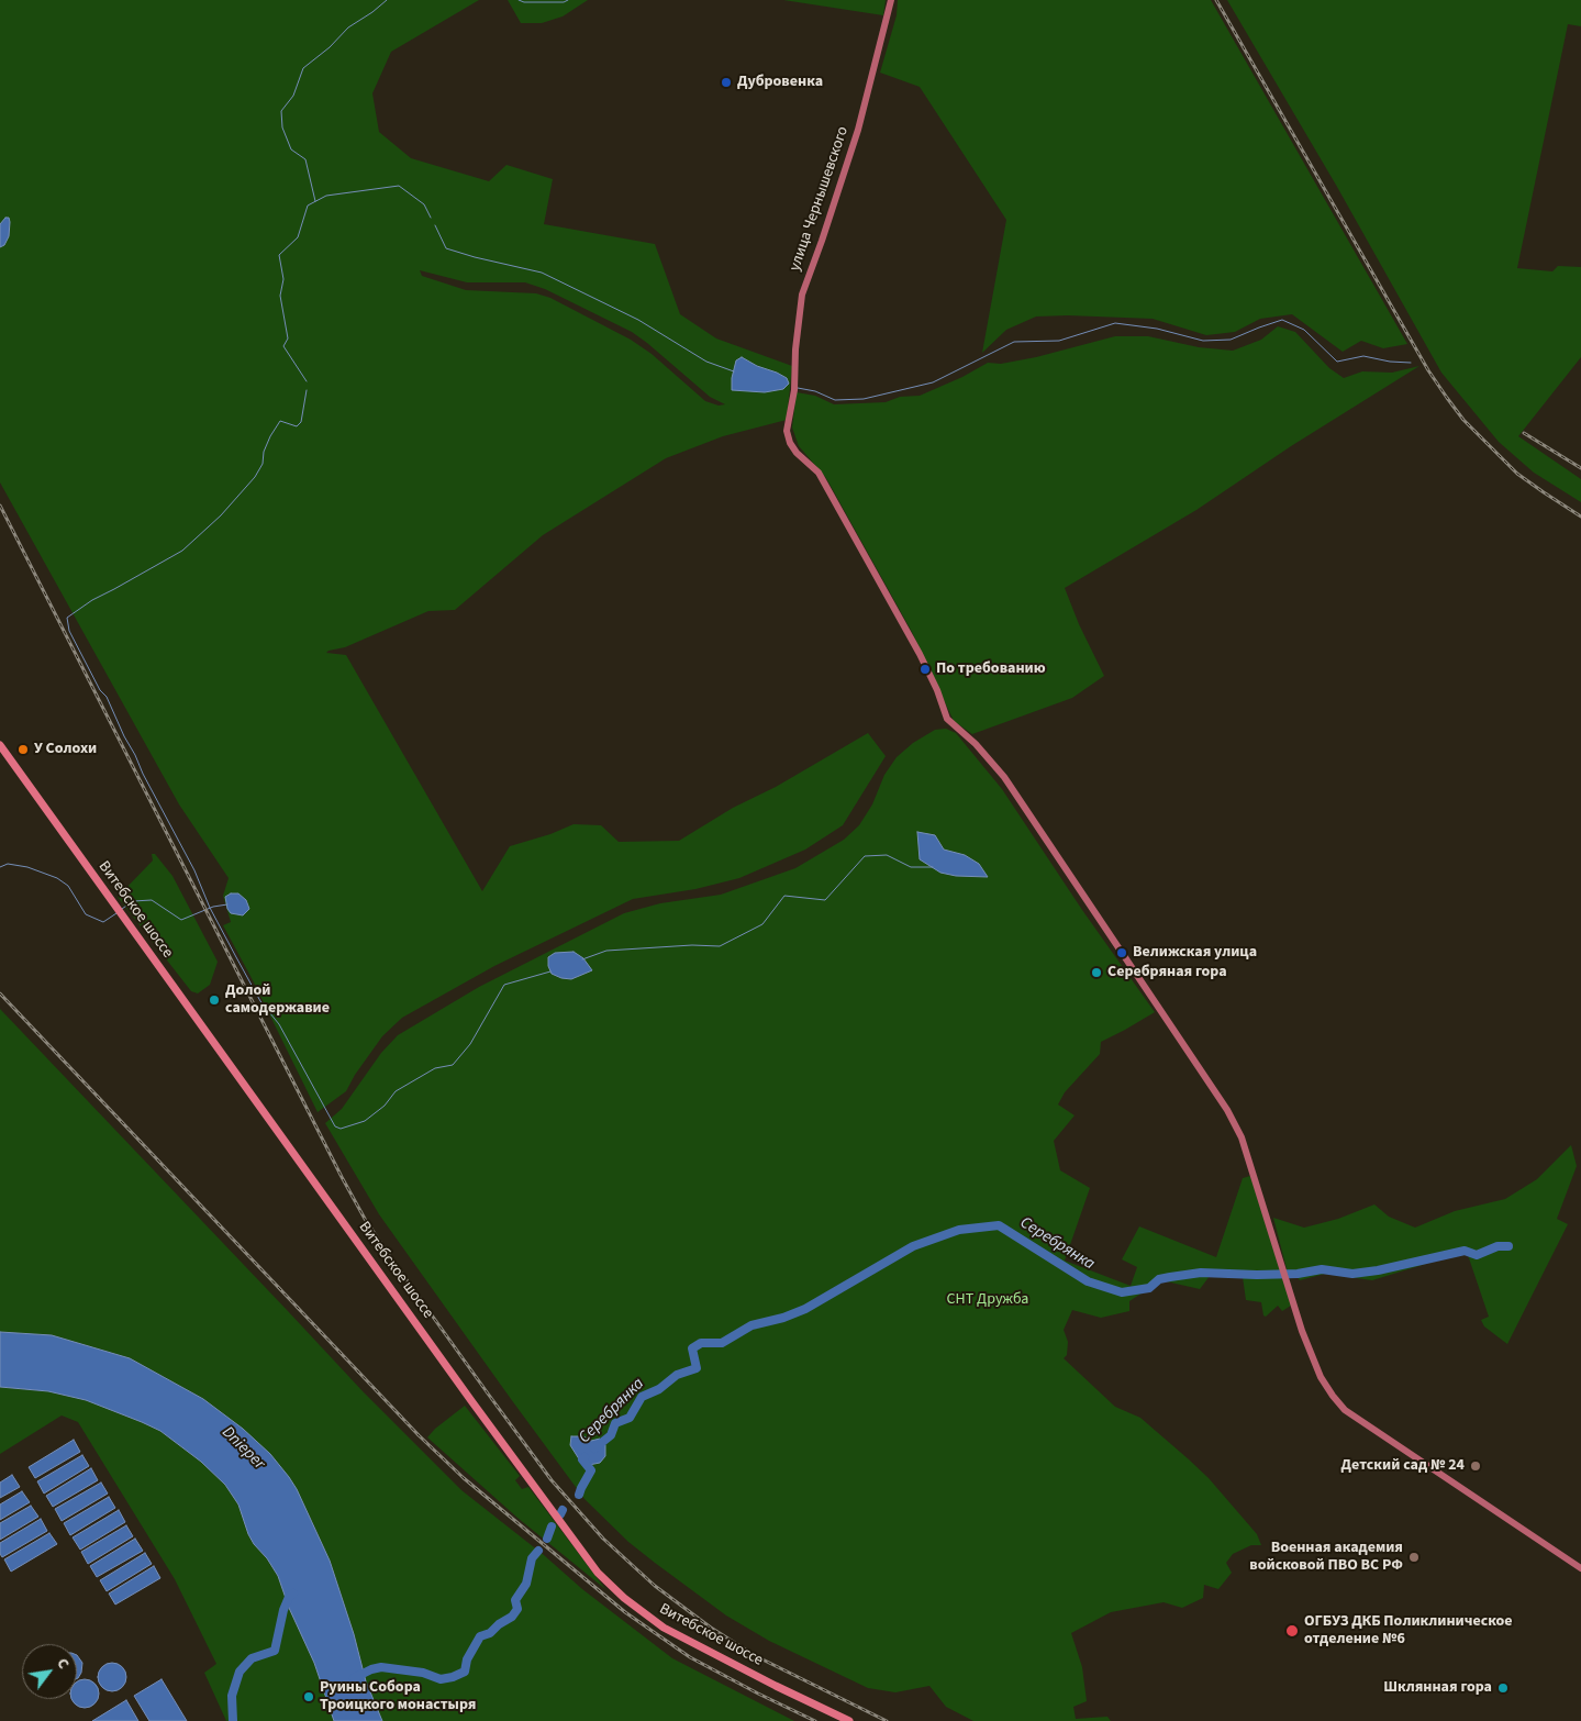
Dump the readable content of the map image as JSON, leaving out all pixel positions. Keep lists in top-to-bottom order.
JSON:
{
  "streets": {
    "main road": ["Витебское шоссе"],
    "street": ["улица Чернышевского"]
  },
  "water": ["Серебрянка", "Dnieper"],
  "parks": ["СНТ Дружба"],
  "places": [
    "Дубровенка",
    "По требованию",
    "У Солохи",
    "Велижская улица",
    "Серебряная гора",
    "Долой самодержавие",
    "Детский сад № 24",
    "Военная академия войсковой ПВО ВС РФ",
    "ОГБУЗ ДКБ Поликлиническое отделение №6",
    "Шклянная гора",
    "Руины Собора Троицкого монастыря"
  ],
  "north": "top right"
}
